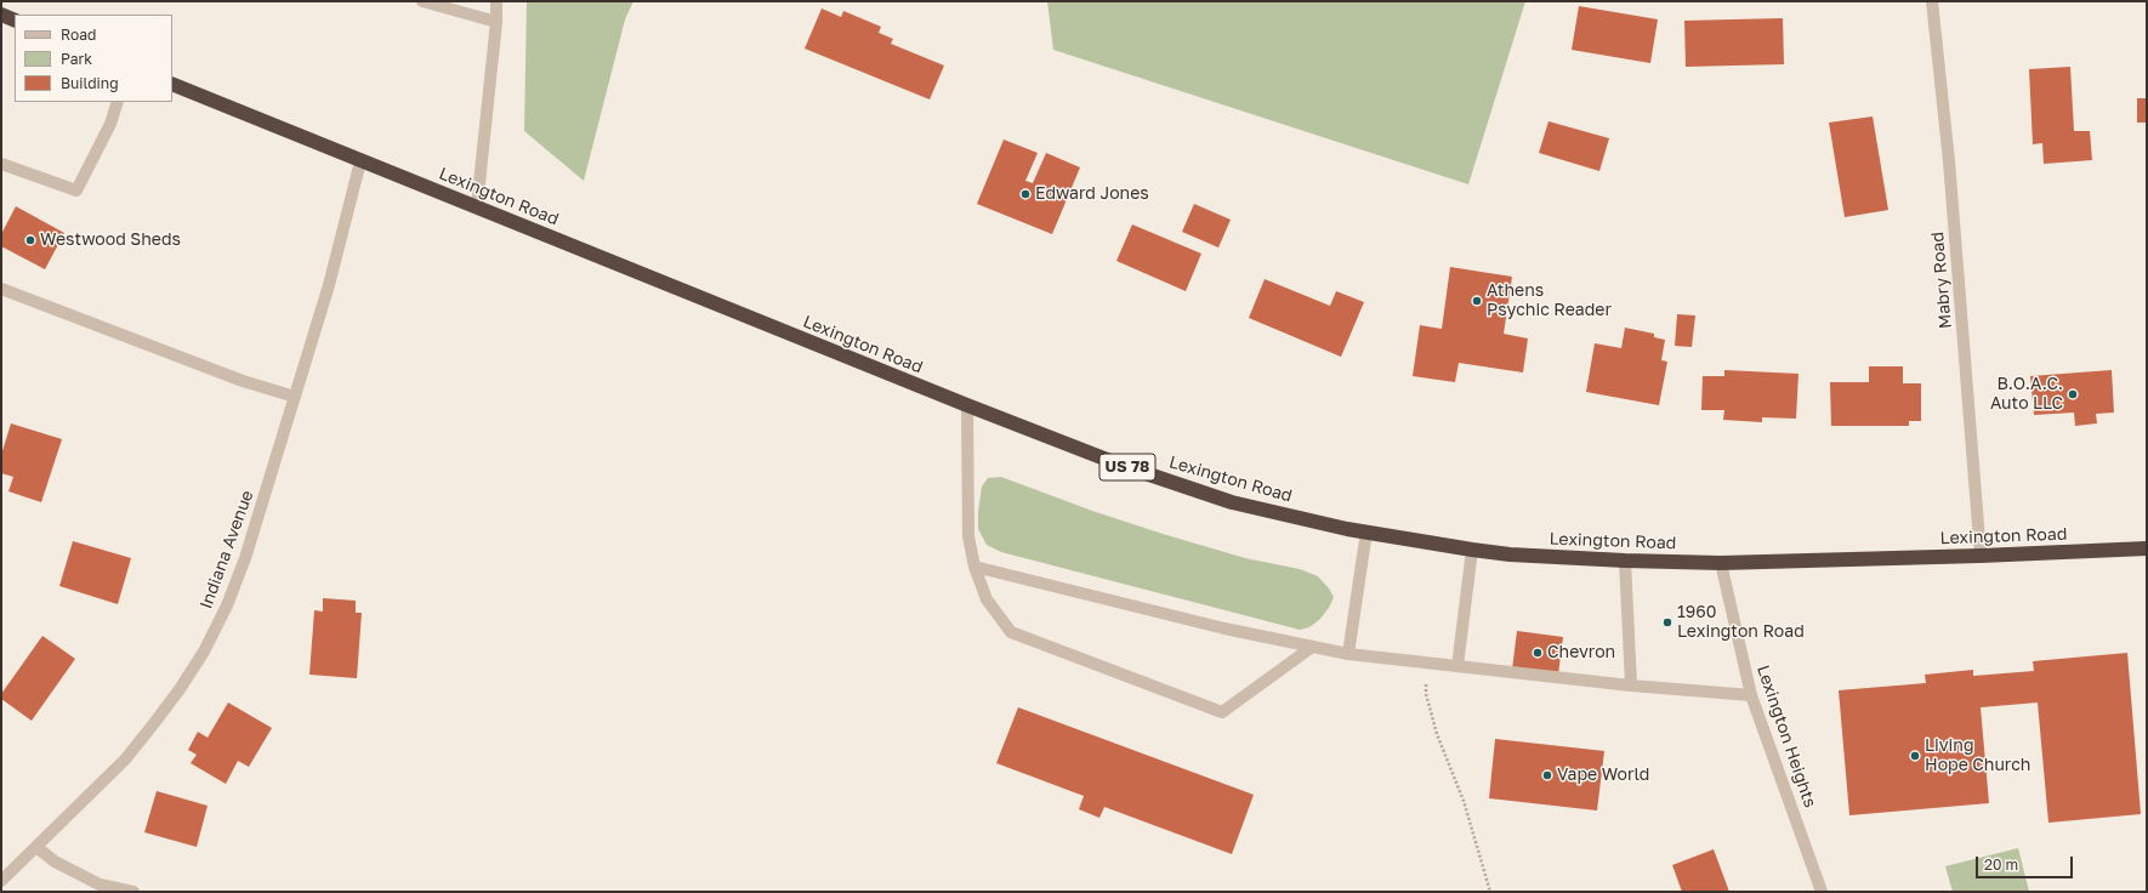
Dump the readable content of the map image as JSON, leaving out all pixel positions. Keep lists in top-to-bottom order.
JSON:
{
  "streets": {
    "highway": ["Lexington Road", "US 78"],
    "street": ["Mabry Road", "Indiana Avenue", "Lexington Heights"]
  },
  "crossings": [
    ["Lexington Road", "Mabry Road"],
    ["Lexington Road", "Indiana Avenue"],
    ["Lexington Road", "Lexington Heights"]
  ],
  "places": [
    "Edward Jones",
    "Westwood Sheds",
    "Athens Psychic Reader",
    "B.O.A.C. Auto LLC",
    "1960 Lexington Road",
    "Chevron",
    "Living Hope Church",
    "Vape World"
  ],
  "legend": ["Road", "Park", "Building"],
  "scale_bar": "20 m"
}
